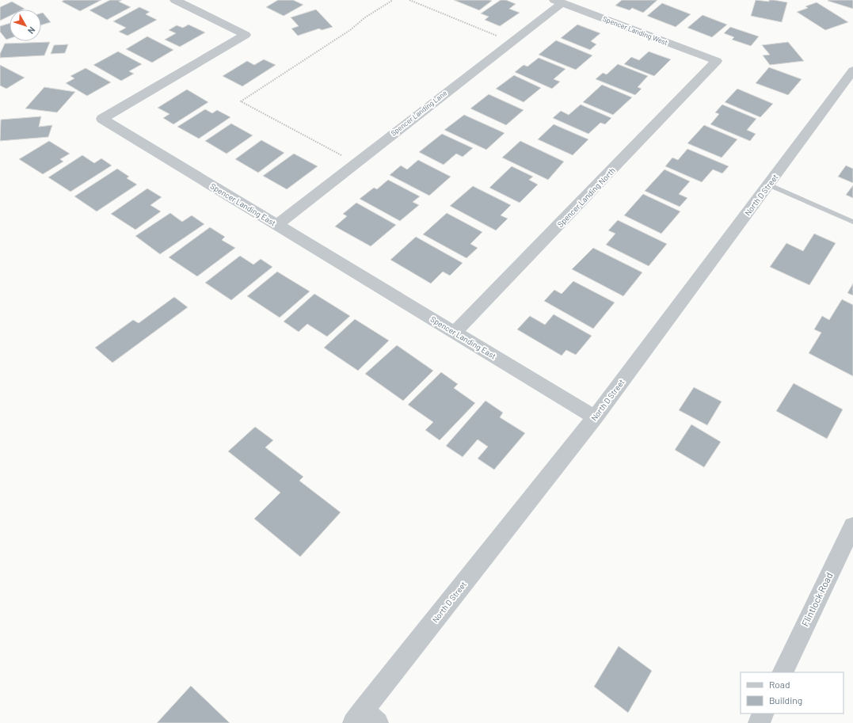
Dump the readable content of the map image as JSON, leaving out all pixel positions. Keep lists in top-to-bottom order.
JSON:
{
  "streets": {
    "street": [
      "Spencer Landing West",
      "Spencer Landing Lane",
      "North D Street",
      "Spencer Landing North",
      "Spencer Landing East",
      "Flintlock Road"
    ]
  },
  "crossings": [
    ["Spencer Landing West", "Spencer Landing Lane"],
    ["Spencer Landing West", "Spencer Landing North"],
    ["Spencer Landing Lane", "Spencer Landing East"],
    ["North D Street", "Spencer Landing East"],
    ["Spencer Landing North", "Spencer Landing East"]
  ],
  "legend": ["Road", "Building"],
  "north": "bottom right"
}
